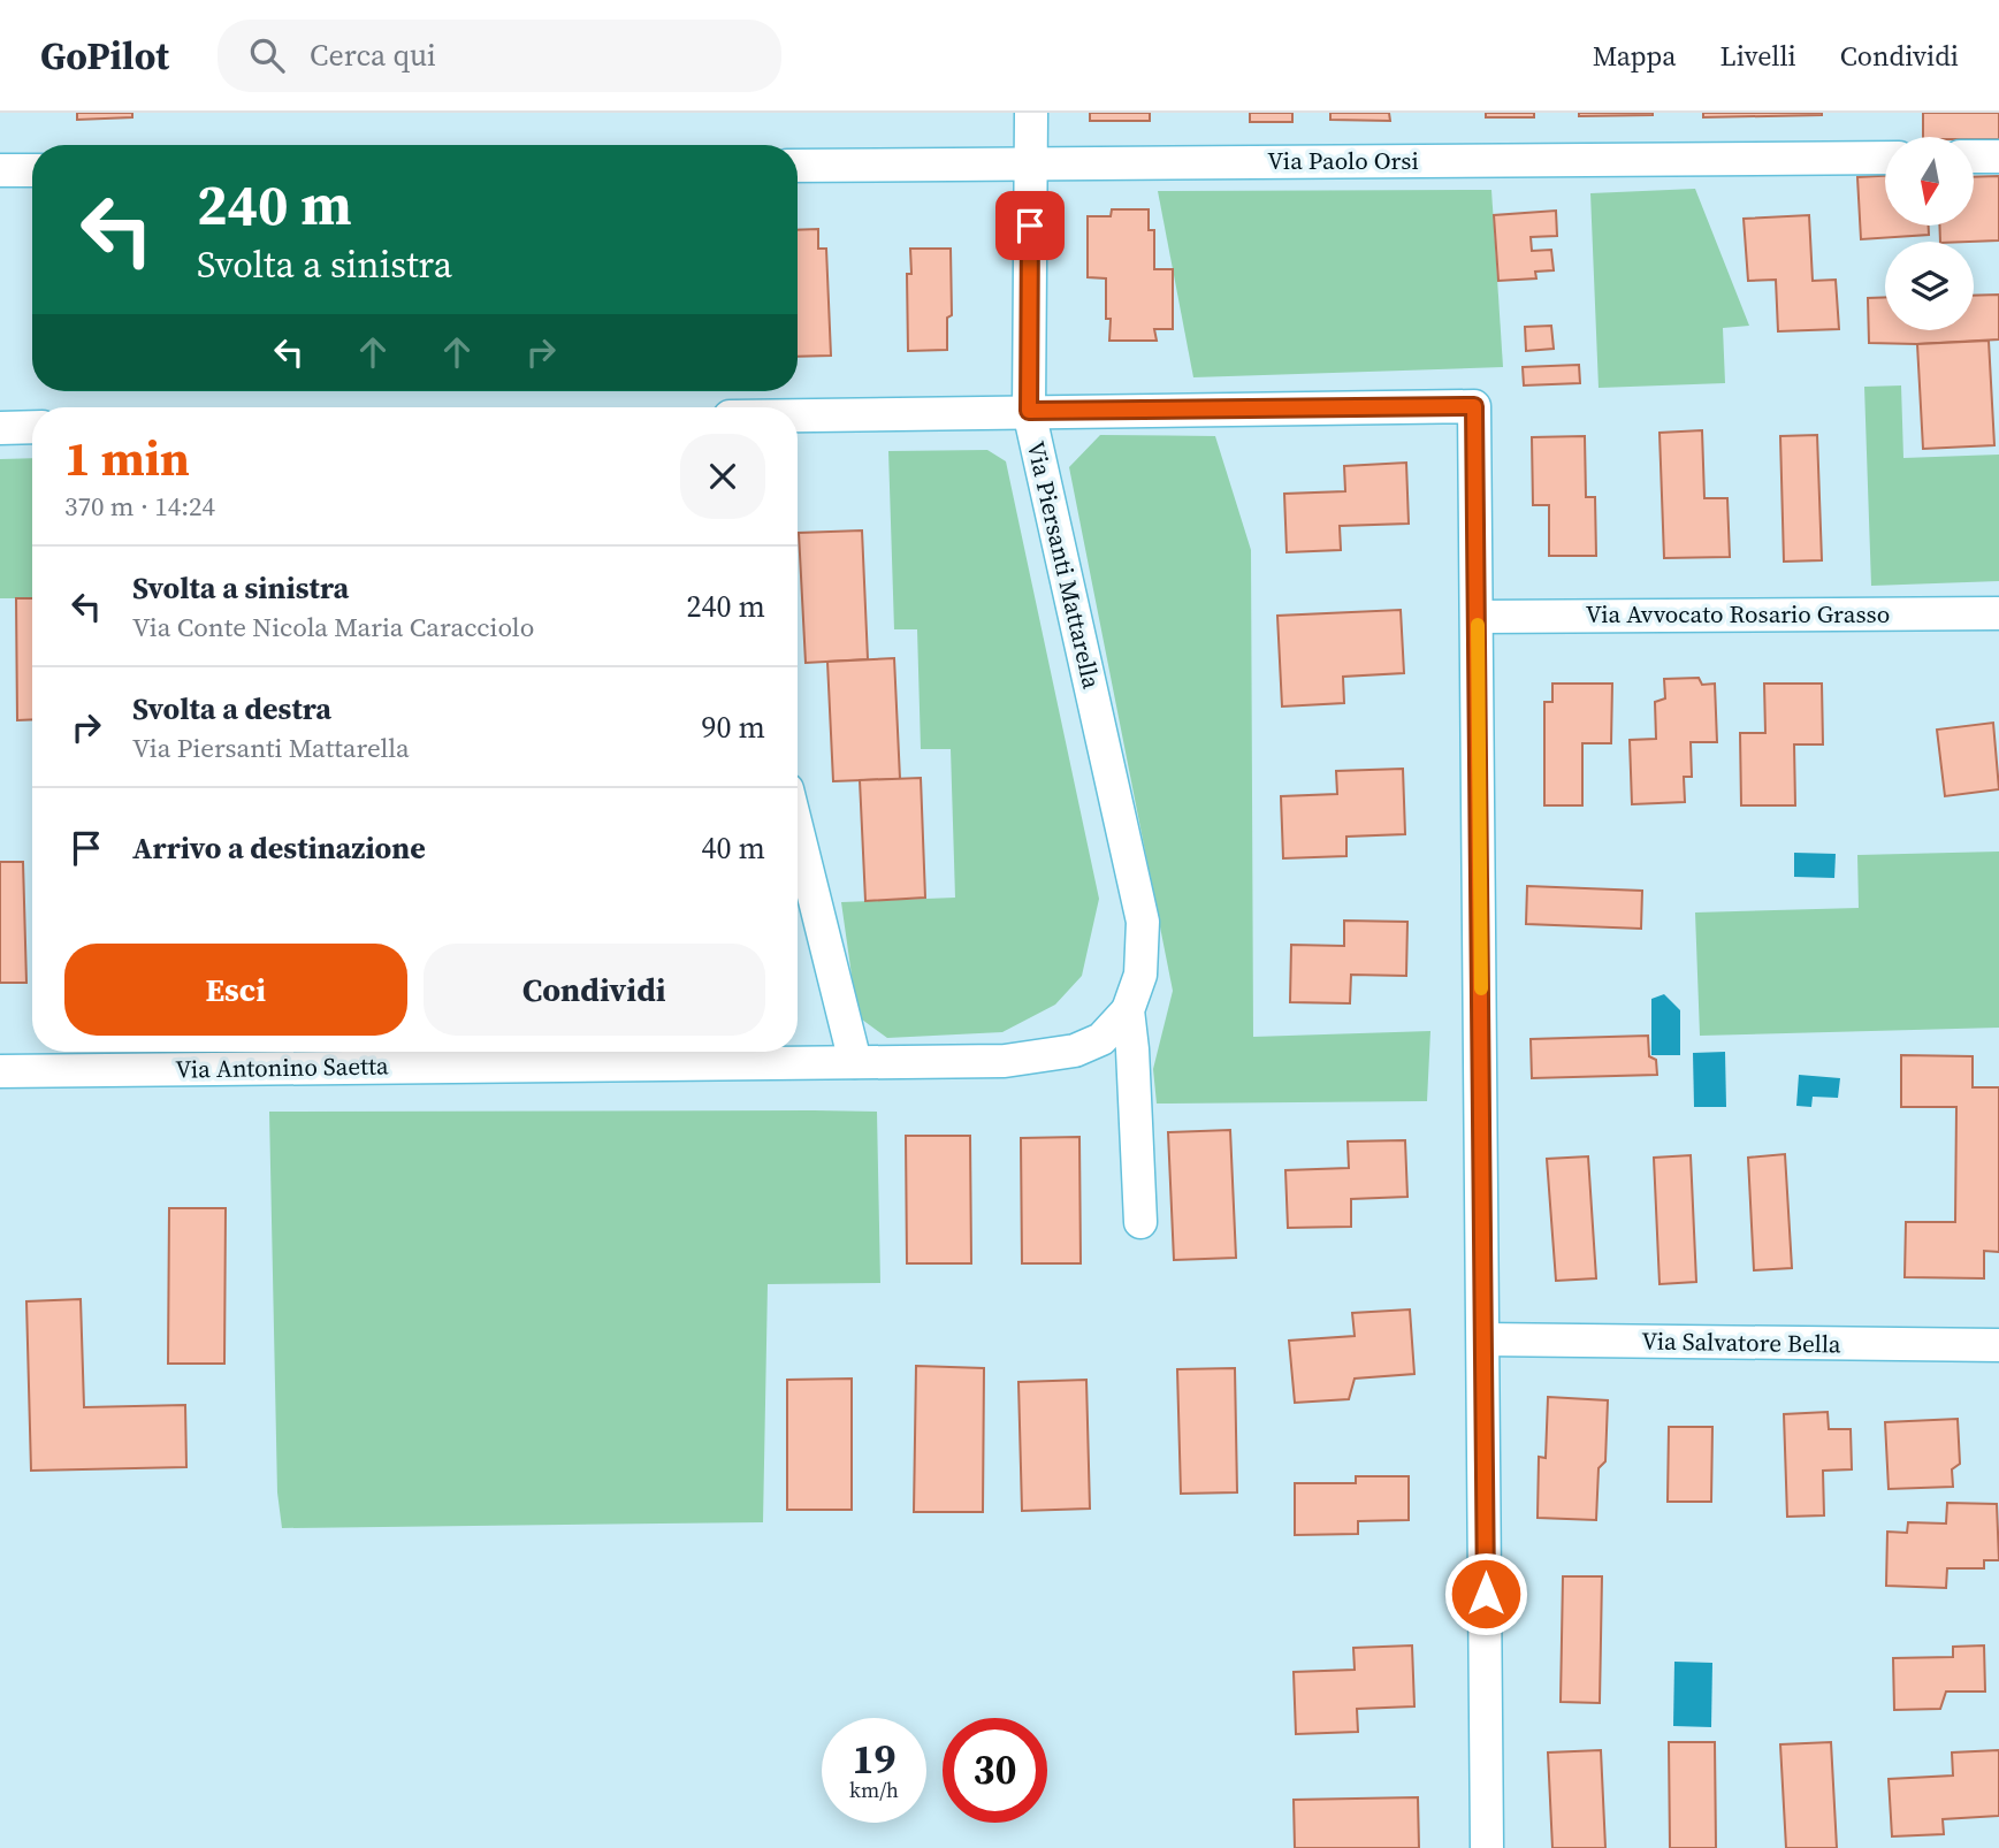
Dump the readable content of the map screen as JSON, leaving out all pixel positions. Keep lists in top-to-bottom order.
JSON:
{
  "streets": {
    "street": [
      "Via Paolo Orsi",
      "Via Piersanti Mattarella",
      "Via Avvocato Rosario Grasso",
      "Via Antonino Saetta",
      "Via Salvatore Bella"
    ]
  },
  "crossings": [
    ["Via Paolo Orsi", "Via Piersanti Mattarella"],
    ["Via Piersanti Mattarella", "Via Antonino Saetta"]
  ],
  "north": "bottom",
  "page": {
    "header": "GoPilot",
    "search": "Cerca qui",
    "nav": ["Mappa", "Livelli", "Condividi"],
    "turn": ["240 m", "Svolta a sinistra"],
    "heading": ["1 min", "370 m · 14:24"],
    "list": [
      {
        "name": "Svolta a sinistra",
        "note": "Via Conte Nicola Maria Caracciolo",
        "value": "240 m"
      },
      {
        "name": "Svolta a destra",
        "note": "Via Piersanti Mattarella",
        "value": "90 m"
      },
      {
        "name": "Arrivo a destinazione",
        "value": "40 m"
      }
    ],
    "buttons": ["Esci", "Condividi"],
    "speed": "19 km/h",
    "limit": "30"
  }
}
